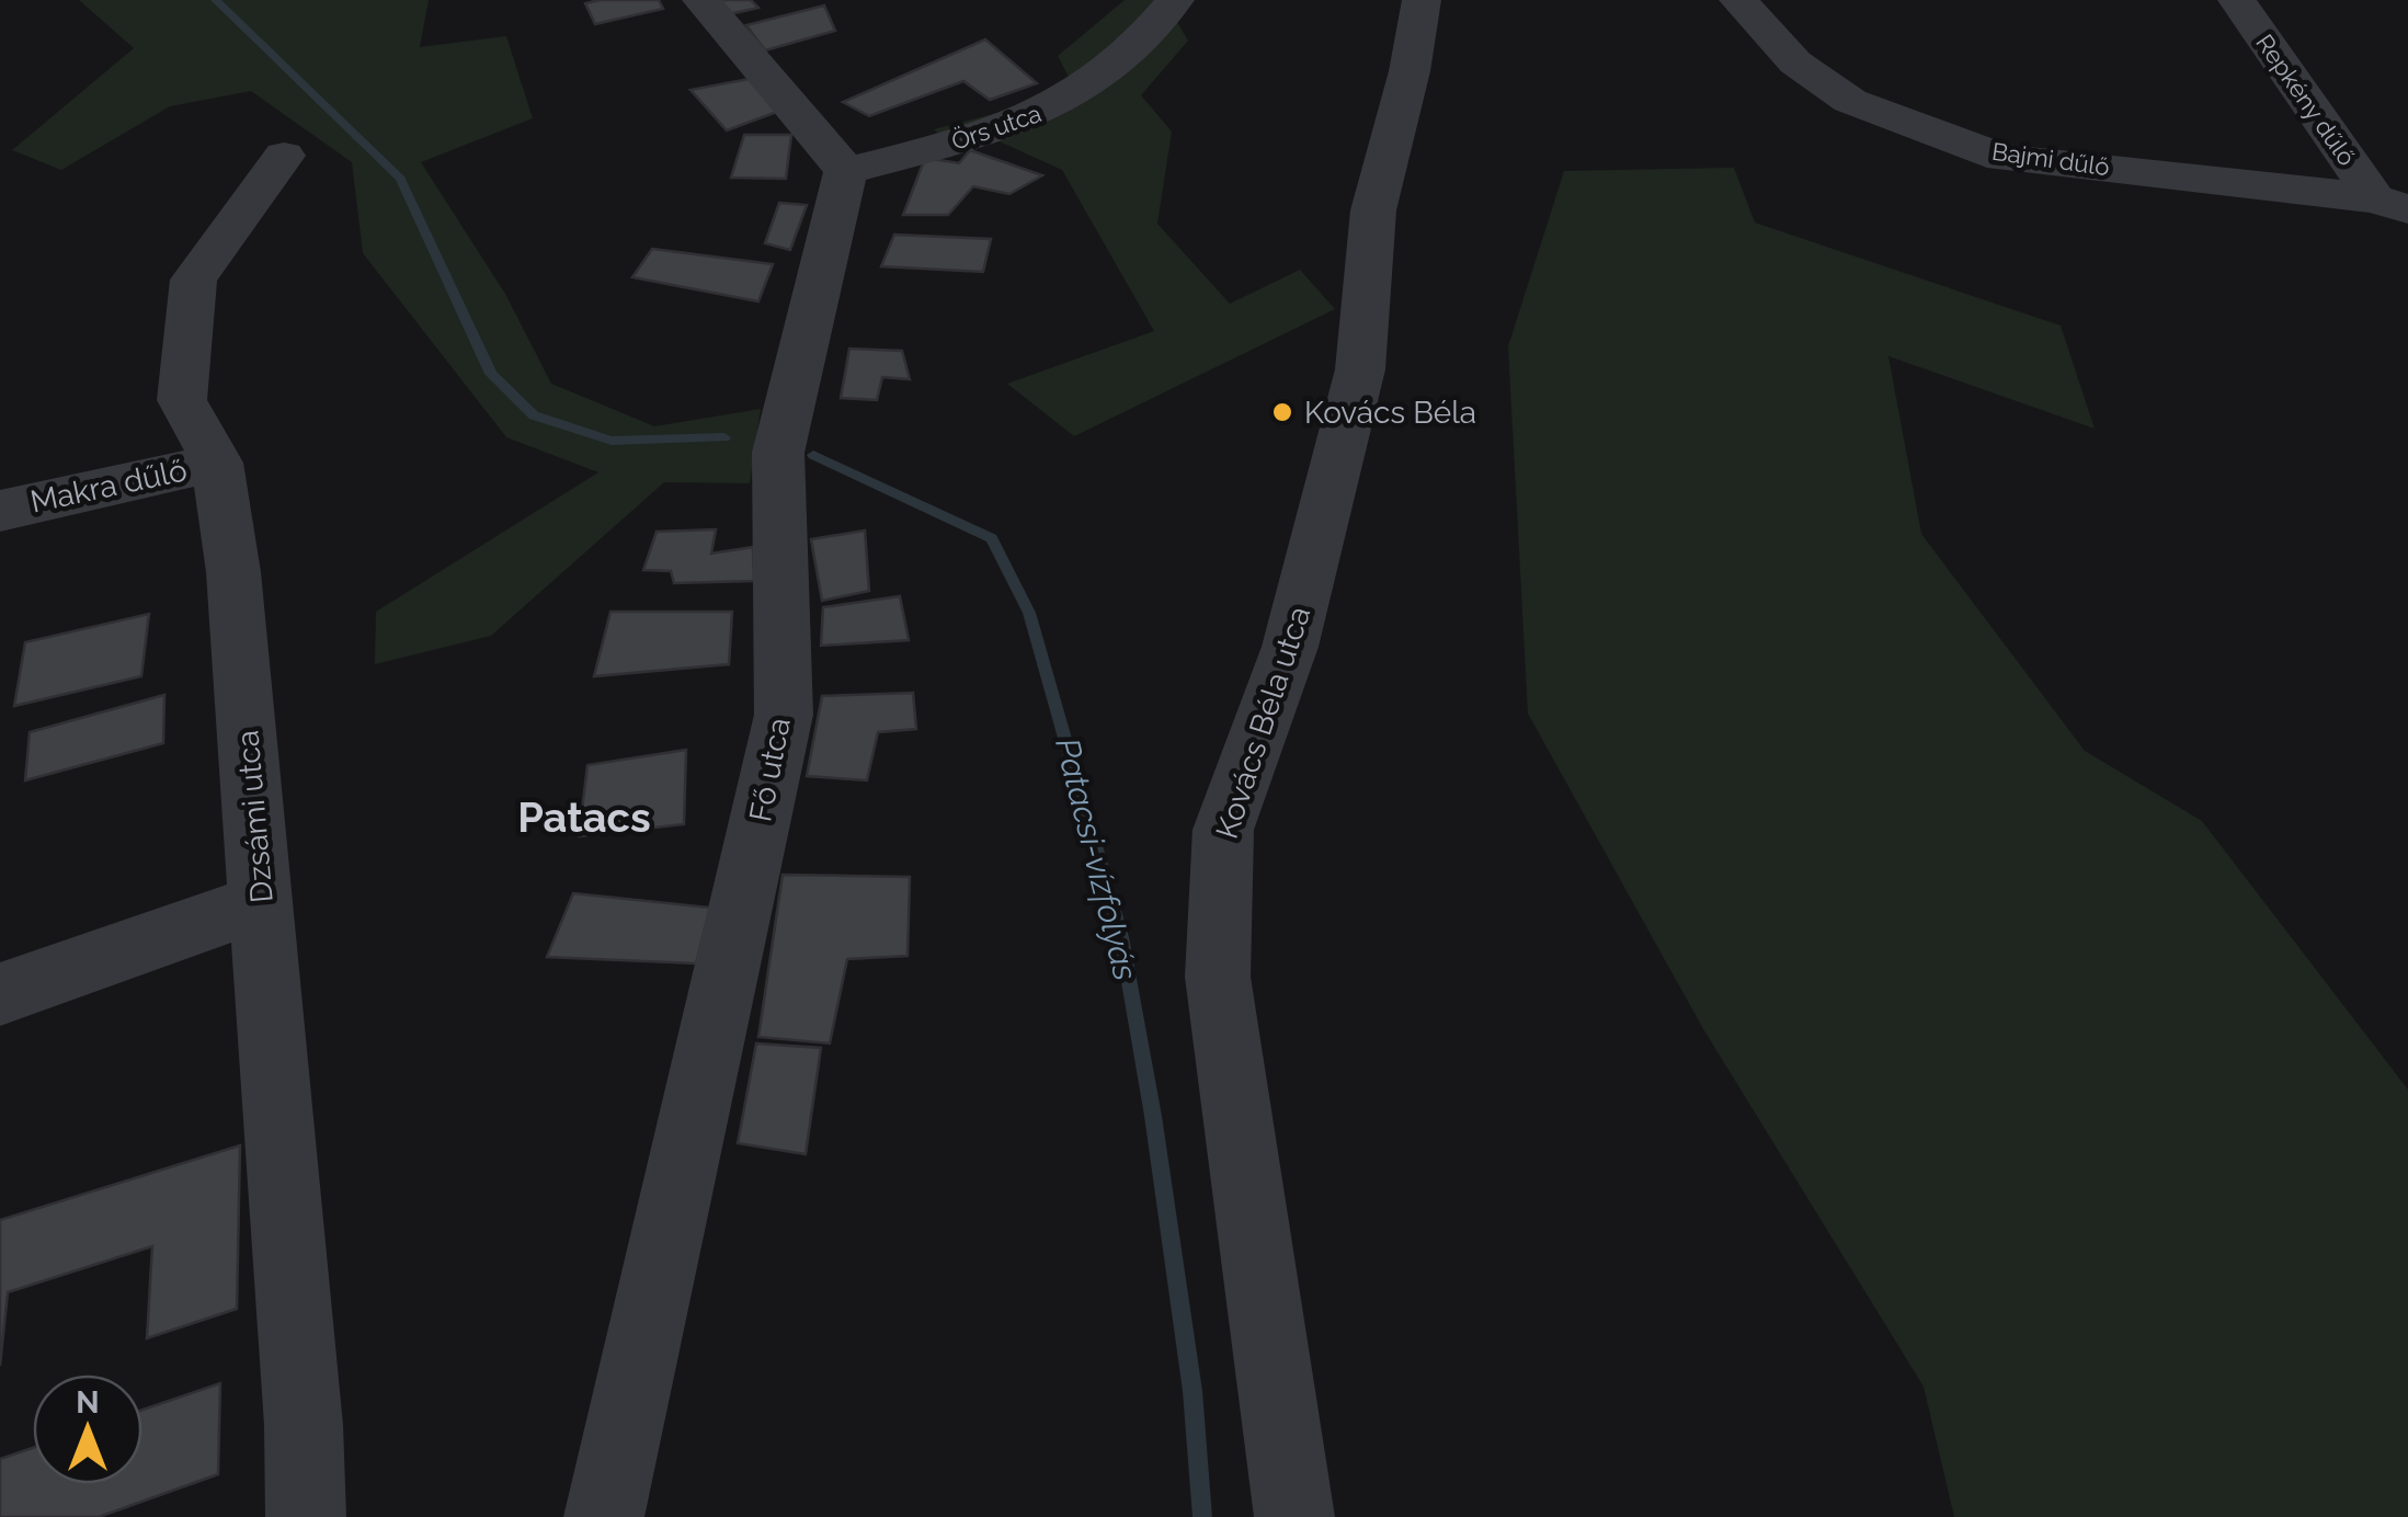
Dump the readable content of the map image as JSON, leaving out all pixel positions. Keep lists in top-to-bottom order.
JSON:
{
  "streets": {
    "street": [
      "Repkény dűlő",
      "Örs utca",
      "Bajmi dűlő",
      "Makra dűlő",
      "Kovács Béla utca",
      "Fő utca",
      "Dzsámi utca"
    ]
  },
  "crossings": [
    ["Repkény dűlő", "Bajmi dűlő"],
    ["Örs utca", "Fő utca"],
    ["Makra dűlő", "Dzsámi utca"]
  ],
  "districts": ["Patacs"],
  "water": ["Patacsi-vízfolyás"],
  "places": ["Kovács Béla"],
  "north": "top"
}
